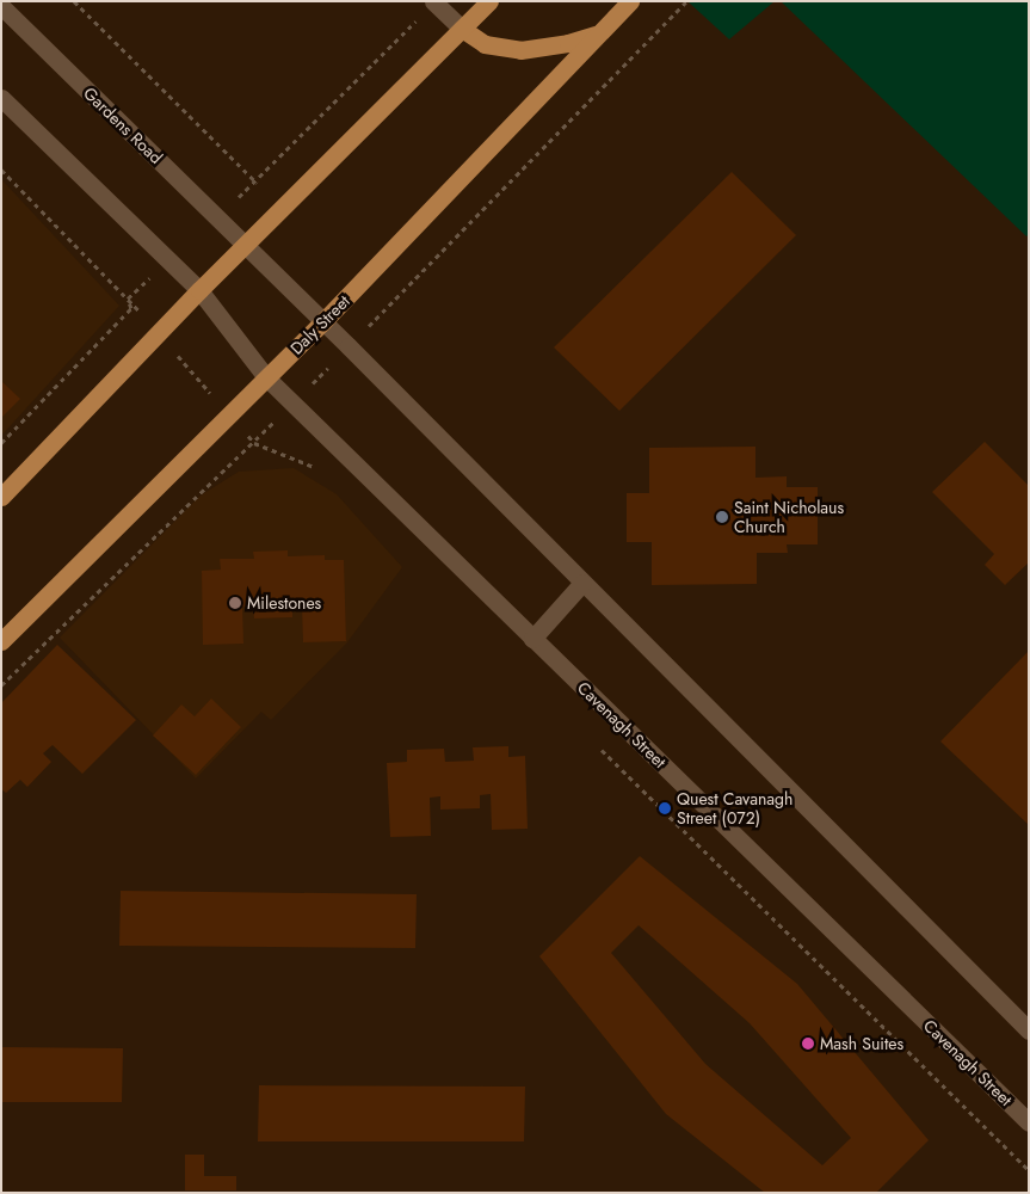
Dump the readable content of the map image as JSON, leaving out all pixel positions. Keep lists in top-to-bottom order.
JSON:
{
  "streets": {
    "main road": ["Daly Street"],
    "street": ["Gardens Road", "Cavenagh Street"]
  },
  "crossings": [
    ["Gardens Road", "Daly Street"],
    ["Daly Street", "Cavenagh Street"]
  ],
  "places": [
    "Saint Nicholaus Church",
    "Milestones",
    "Quest Cavanagh Street (072)",
    "Mash Suites"
  ]
}
